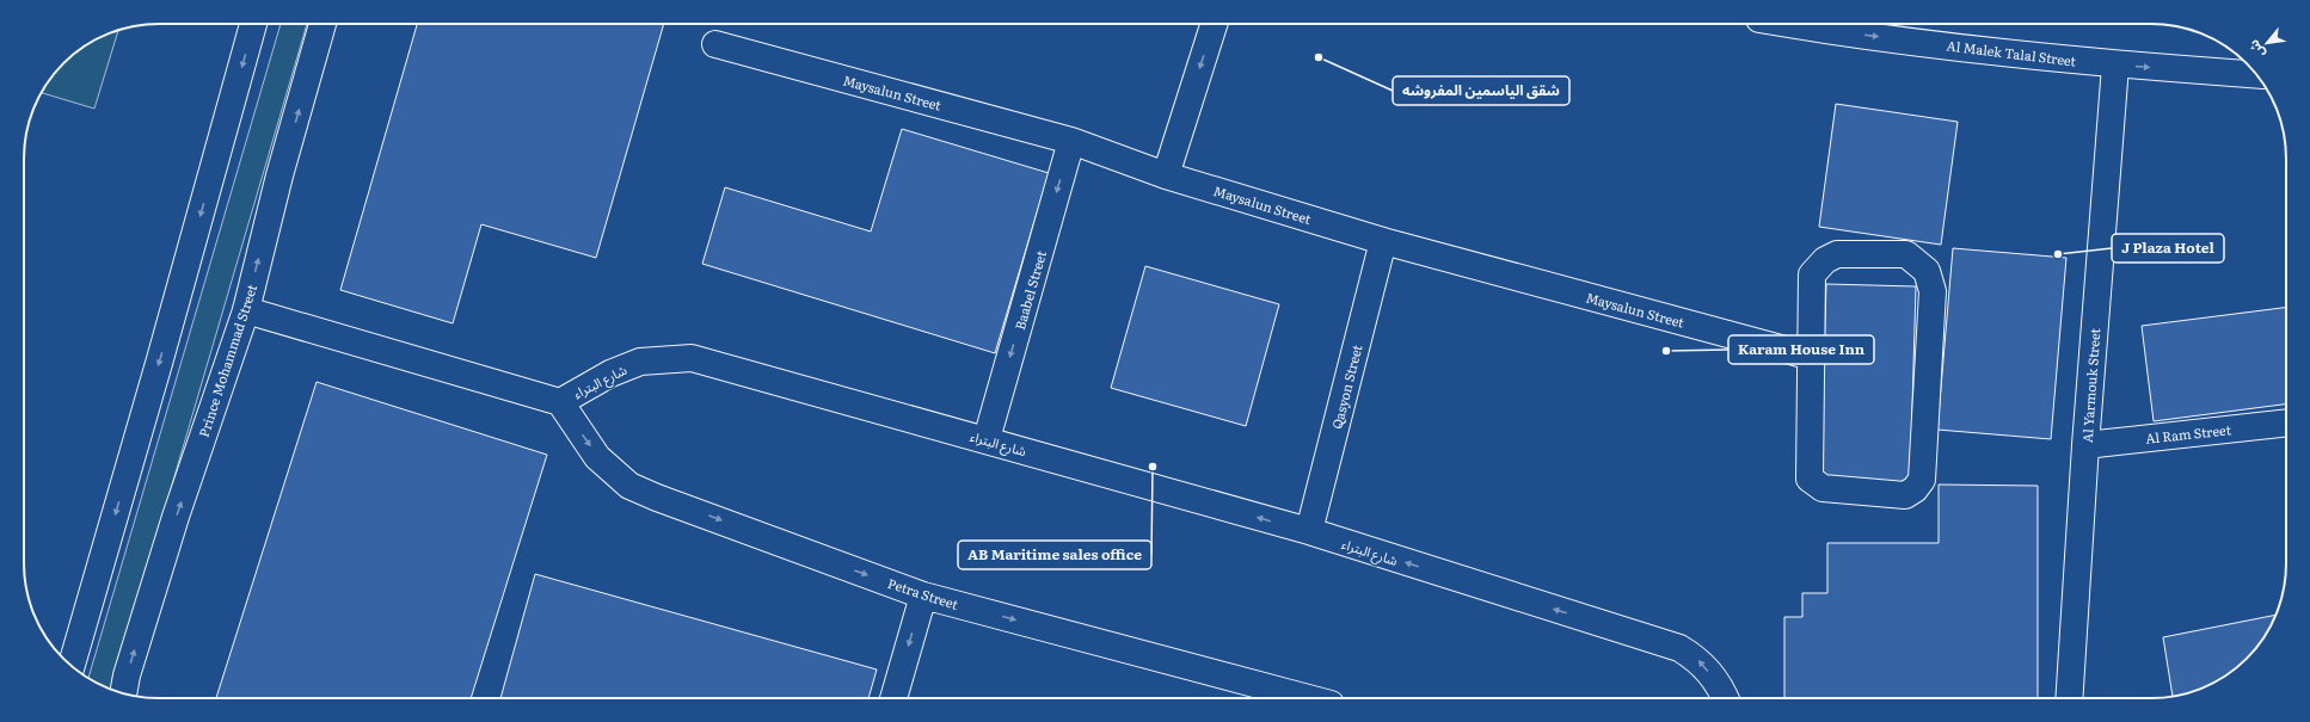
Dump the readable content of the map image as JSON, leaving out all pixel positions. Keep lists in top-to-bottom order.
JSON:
{
  "streets": {
    "street": [
      "Al Malek Talal Street",
      "Maysalun Street",
      "Baabel Street",
      "Prince Mohammad Street",
      "شارع البتراء",
      "Al Yarmouk Street",
      "Qasyon Street",
      "Al Ram Street",
      "Petra Street"
    ]
  },
  "crossings": [
    ["Al Malek Talal Street", "Al Yarmouk Street"],
    ["Maysalun Street", "Baabel Street"],
    ["Maysalun Street", "Qasyon Street"],
    ["Baabel Street", "شارع البتراء"],
    ["Prince Mohammad Street", "شارع البتراء"],
    ["شارع البتراء", "Qasyon Street"],
    ["شارع البتراء", "Petra Street"],
    ["Al Yarmouk Street", "Al Ram Street"]
  ],
  "one_way": [
    "Al Malek Talal Street",
    "Baabel Street",
    "شارع البتراء",
    "Petra Street"
  ],
  "places": [
    "شقق الياسمين المفروشه",
    "J Plaza Hotel",
    "Karam House Inn",
    "AB Maritime sales office"
  ],
  "north": "bottom left"
}
